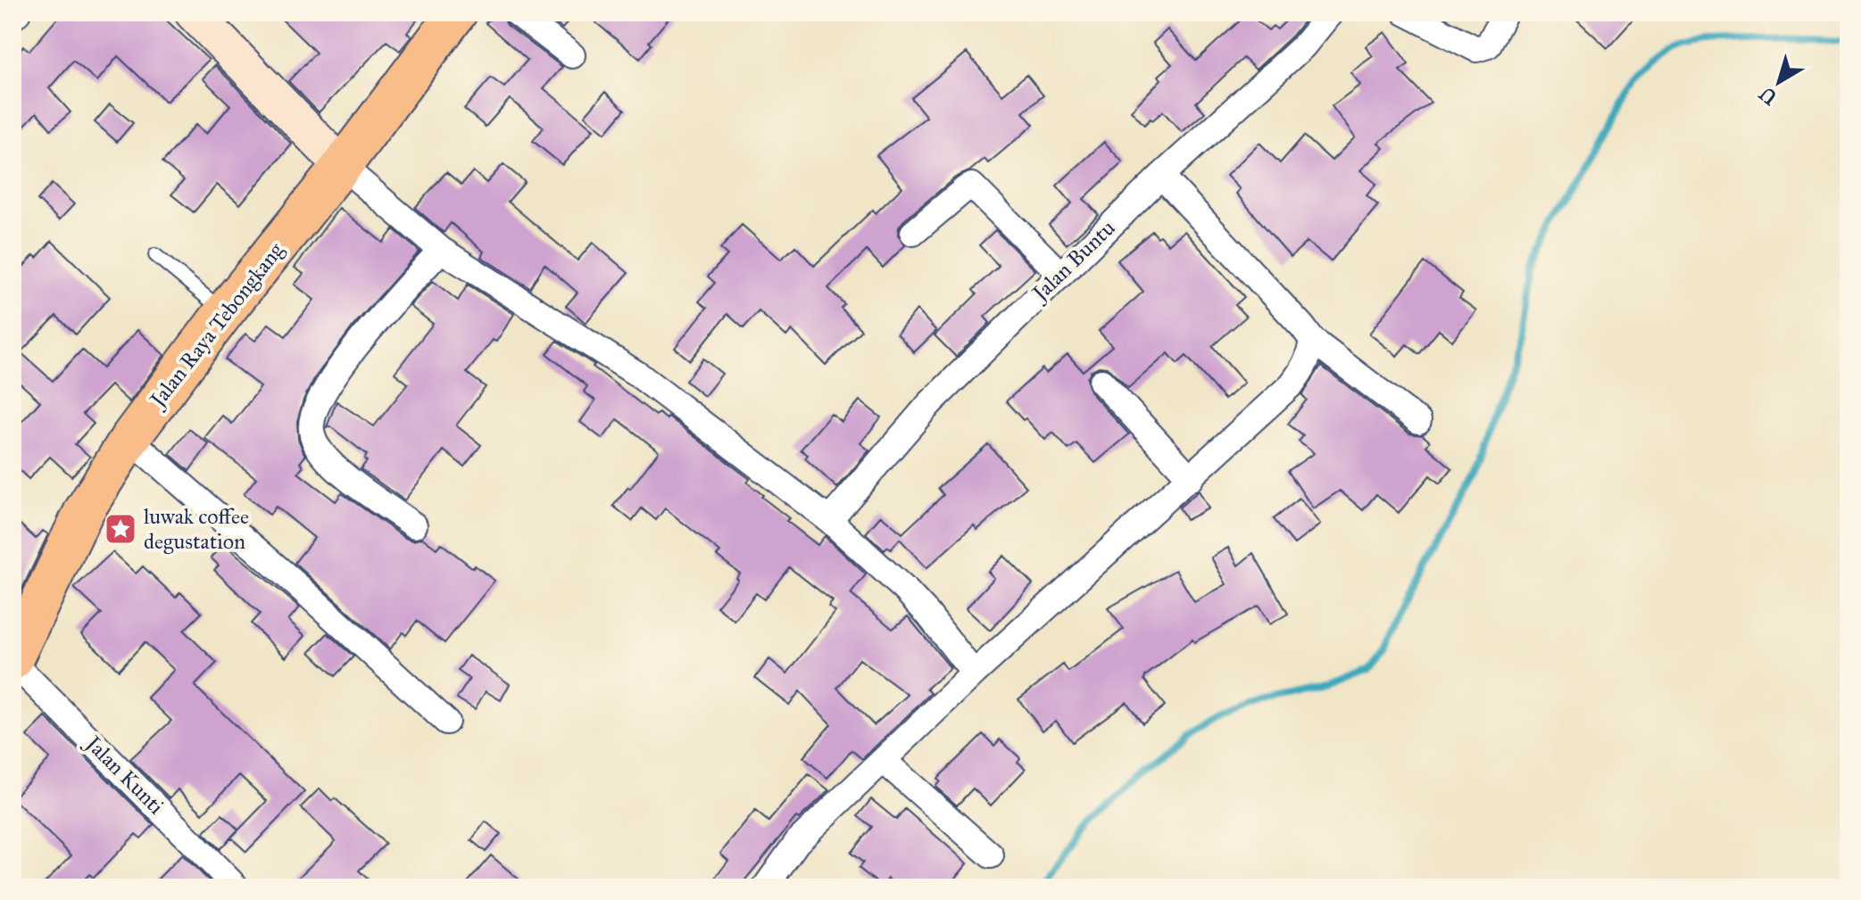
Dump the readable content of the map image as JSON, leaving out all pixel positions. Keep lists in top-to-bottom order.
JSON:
{
  "streets": {
    "main road": ["Jalan Raya Tebongkang"],
    "street": ["Jalan Buntu", "Jalan Kunti"]
  },
  "crossings": [
    ["Jalan Raya Tebongkang", "Jalan Kunti"]
  ],
  "places": {
    "place": ["luwak coffee degustation"]
  },
  "north": "bottom left"
}
